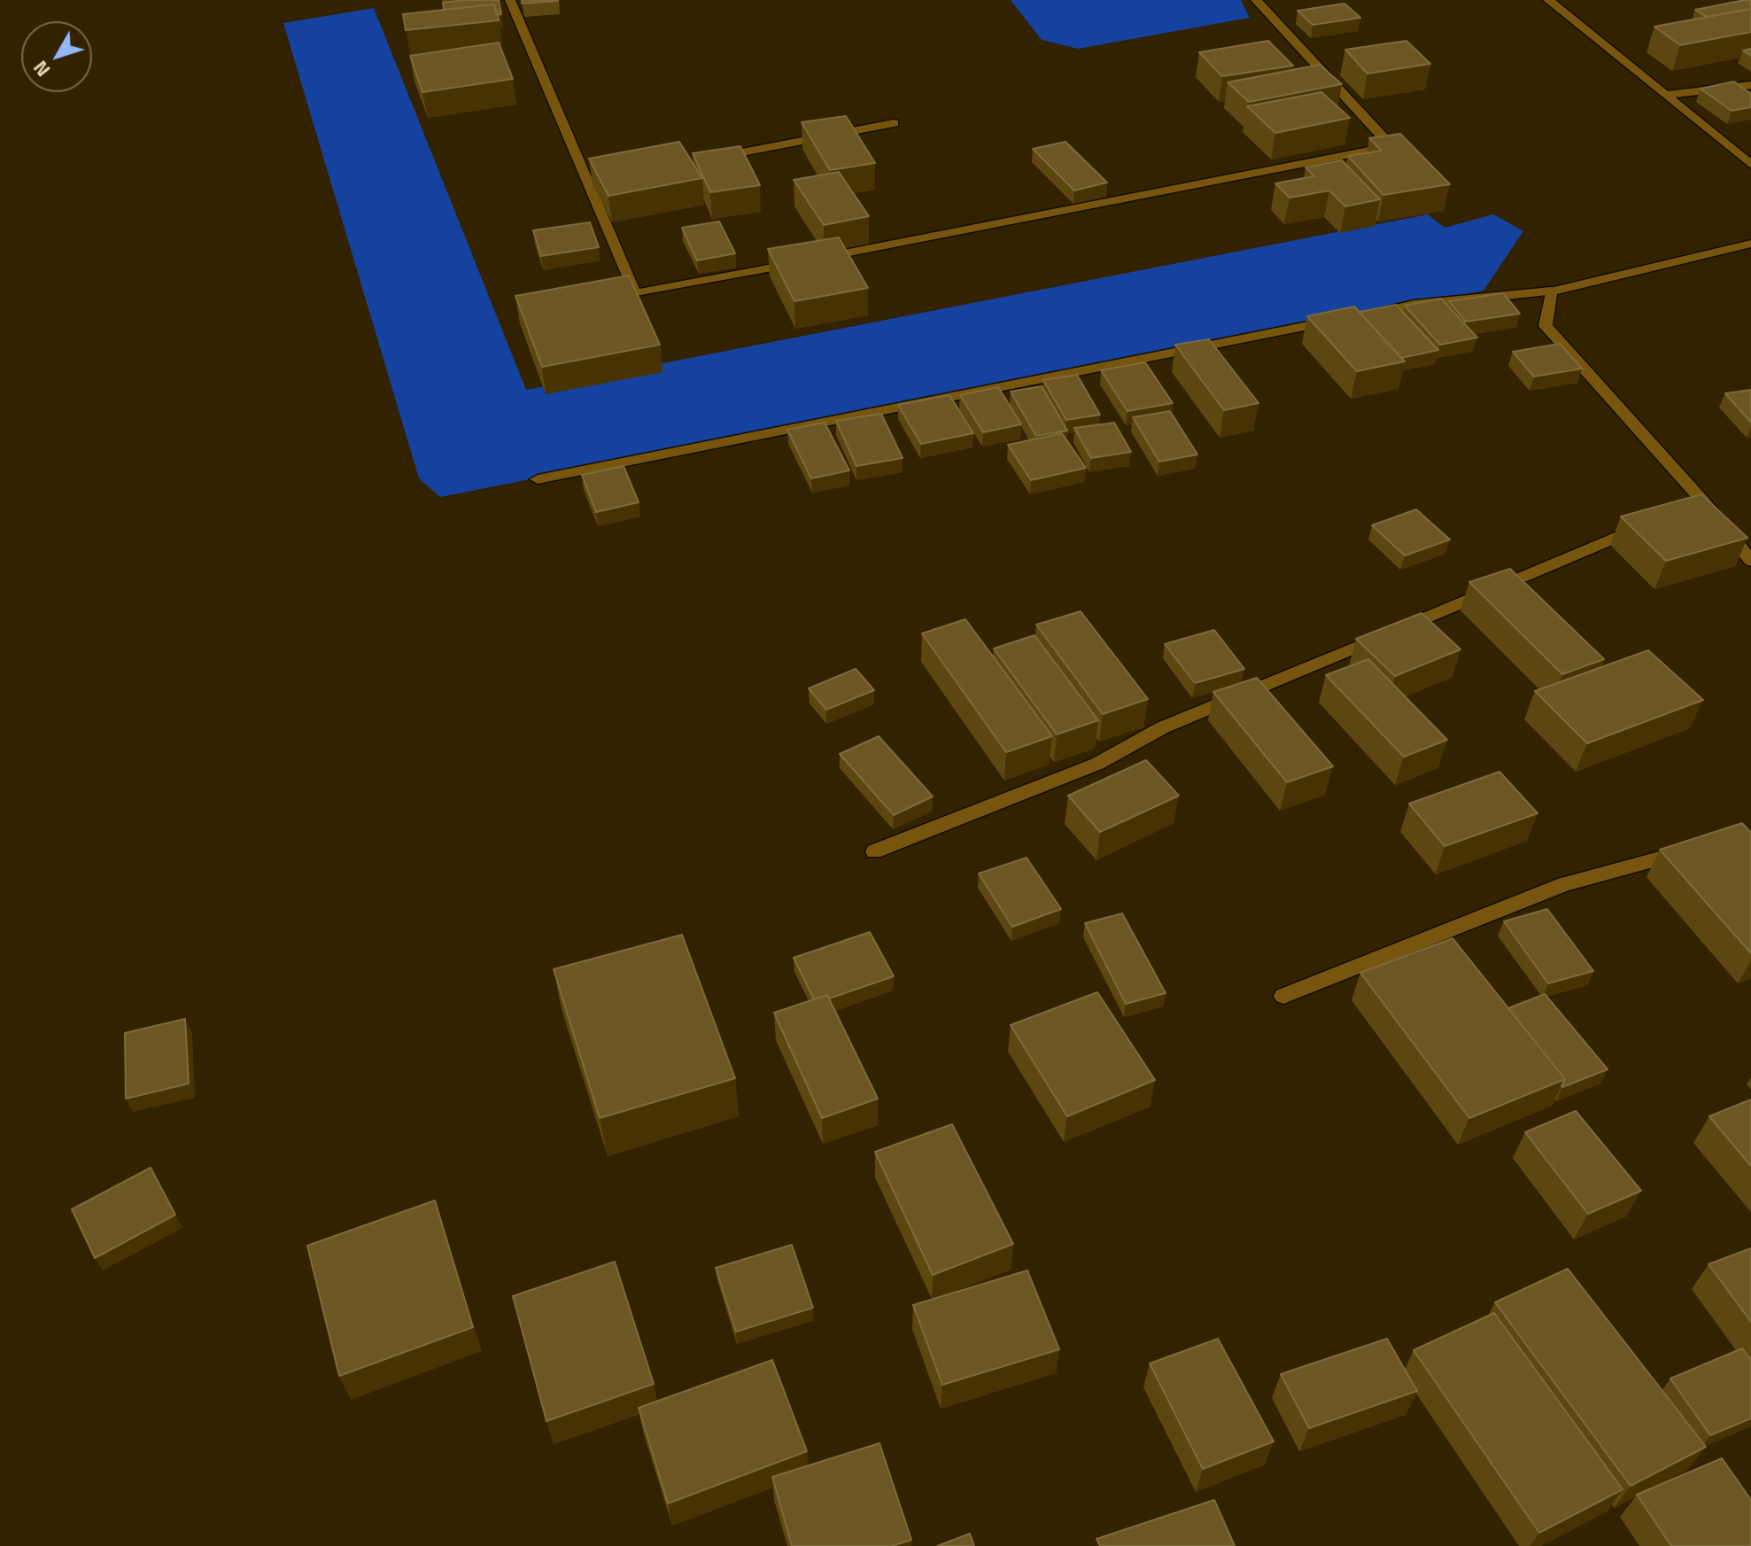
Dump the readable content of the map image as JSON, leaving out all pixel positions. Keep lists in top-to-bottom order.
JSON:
{
  "north": "bottom left"
}
